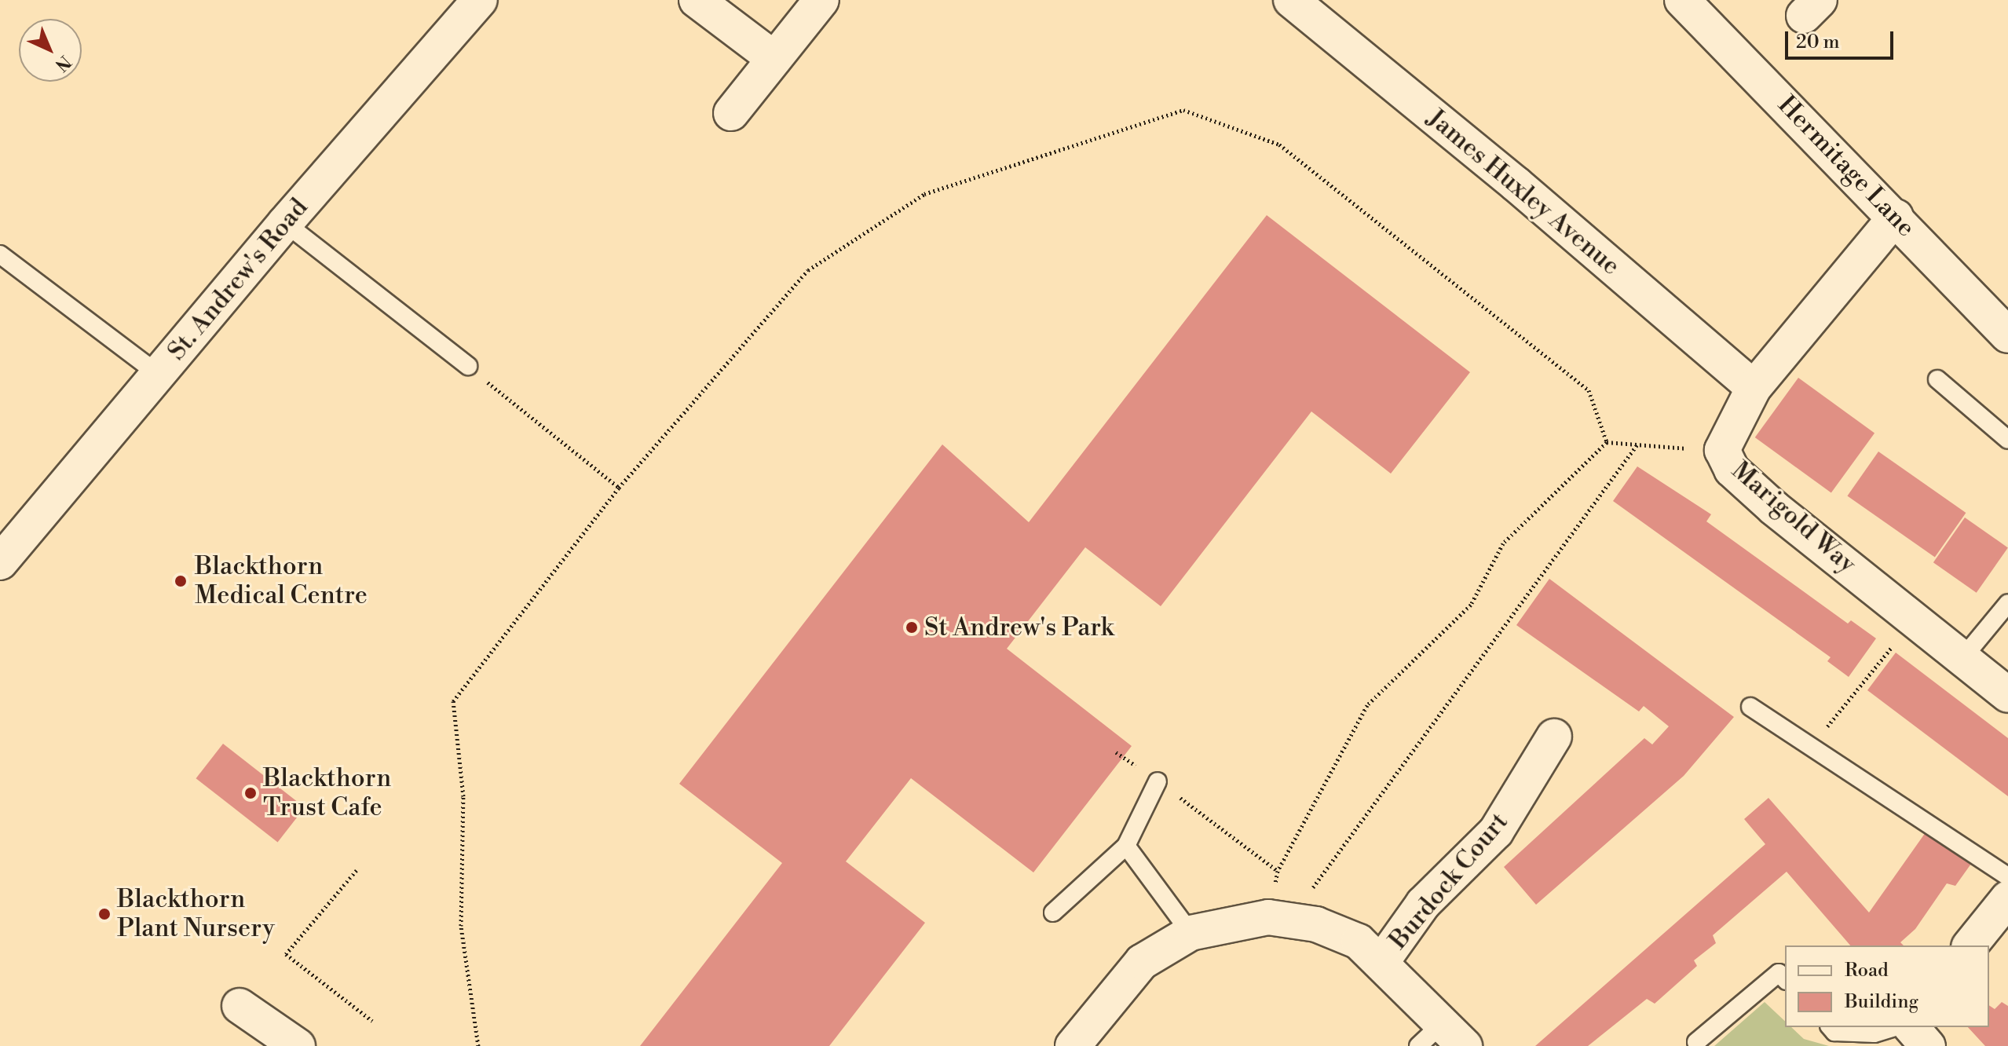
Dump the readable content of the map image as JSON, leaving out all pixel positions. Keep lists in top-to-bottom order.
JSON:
{
  "streets": {
    "street": [
      "Hermitage Lane",
      "James Huxley Avenue",
      "St. Andrew's Road",
      "Marigold Way",
      "Burdock Court"
    ]
  },
  "crossings": [
    ["Hermitage Lane", "Marigold Way"],
    ["James Huxley Avenue", "Marigold Way"]
  ],
  "places": [
    "Blackthorn Medical Centre",
    "St Andrew's Park",
    "Blackthorn Trust Cafe",
    "Blackthorn Plant Nursery"
  ],
  "legend": ["Road", "Building"],
  "scale_bar": "20 m",
  "north": "bottom right"
}
